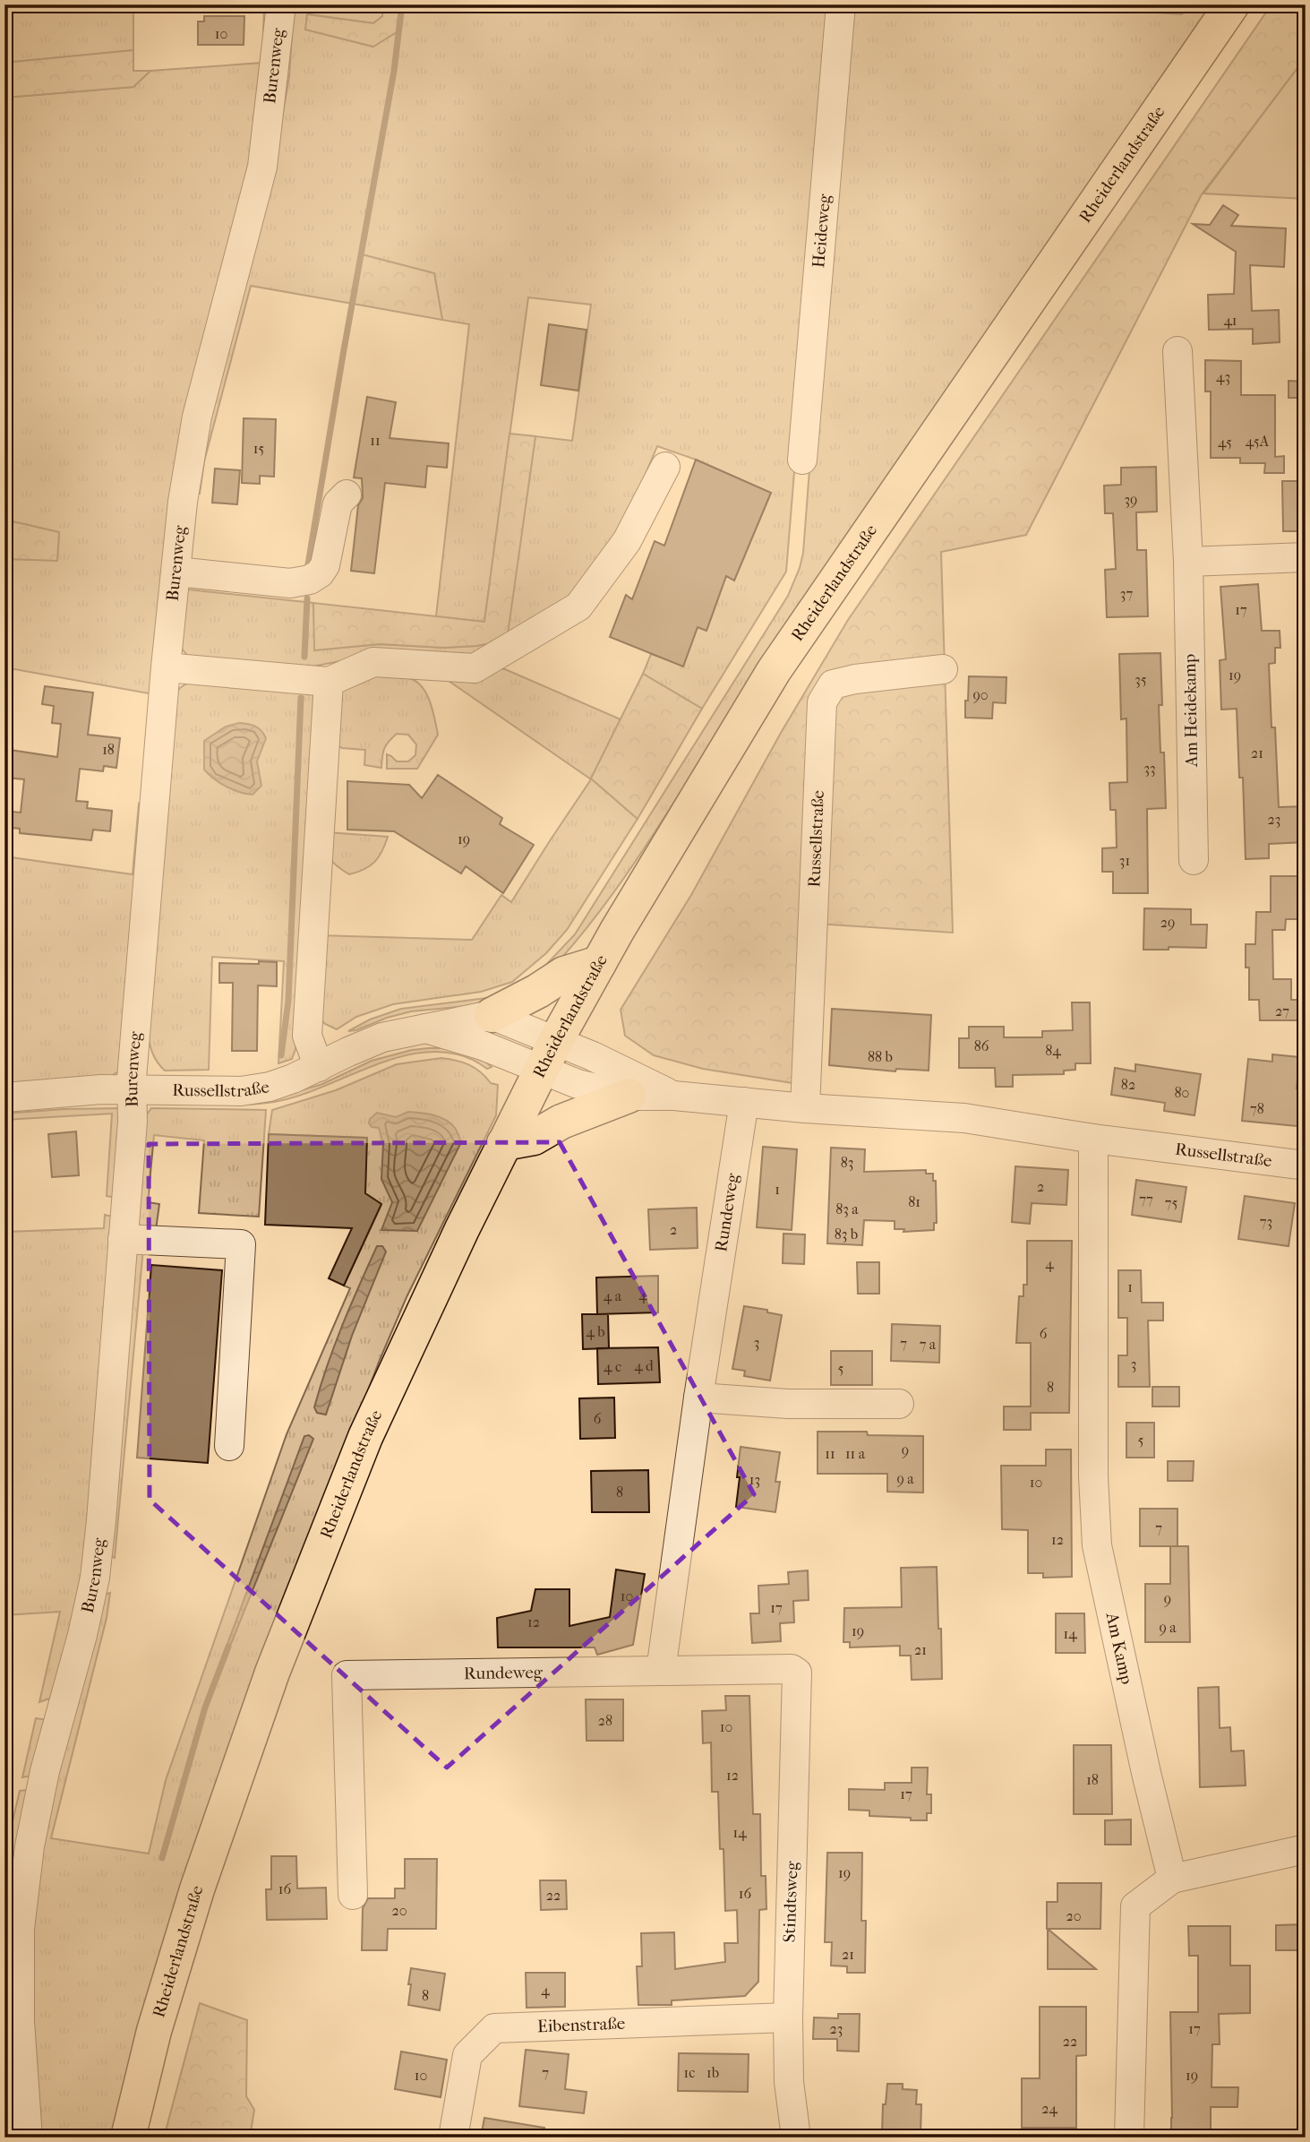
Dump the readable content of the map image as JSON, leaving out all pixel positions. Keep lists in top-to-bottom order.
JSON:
{
  "streets": {
    "main road": ["Rheiderlandstraße"],
    "street": [
      "Burenweg",
      "Heideweg",
      "Am Heidekamp",
      "Russellstraße",
      "Rundeweg",
      "Am Kamp",
      "Stindtsweg",
      "Eibenstraße"
    ]
  },
  "crossings": [
    ["Burenweg", "Russellstraße"],
    ["Rheiderlandstraße", "Russellstraße"],
    ["Russellstraße", "Rundeweg"],
    ["Russellstraße", "Am Kamp"],
    ["Rundeweg", "Stindtsweg"],
    ["Stindtsweg", "Eibenstraße"]
  ],
  "house_numbers": [
    "10",
    "41",
    "43",
    "11",
    "45A",
    "45",
    "15",
    "39",
    "37",
    "17",
    "19",
    "35",
    "90",
    "18",
    "21",
    "33",
    "23",
    "19",
    "31",
    "29",
    "27",
    "86",
    "84",
    "88 b",
    "82",
    "80",
    "78",
    "83",
    "2",
    "1",
    "77",
    "81",
    "75",
    "83 a",
    "73",
    "2",
    "83 b",
    "4",
    "1",
    "4",
    "4 a",
    "4 b",
    "6",
    "3",
    "7",
    "7 a",
    "3",
    "4 d",
    "4 c",
    "5",
    "8",
    "6",
    "5",
    "9",
    "11",
    "11 a",
    "9 a",
    "13",
    "10",
    "8",
    "7",
    "12",
    "10",
    "9",
    "17",
    "12",
    "9 a",
    "19",
    "14",
    "21",
    "28",
    "10",
    "12",
    "18",
    "17",
    "14",
    "19",
    "16",
    "16",
    "22",
    "20",
    "20",
    "21",
    "4",
    "8",
    "23",
    "17",
    "22",
    "7",
    "1c",
    "1b",
    "10",
    "19",
    "24"
  ]
}
